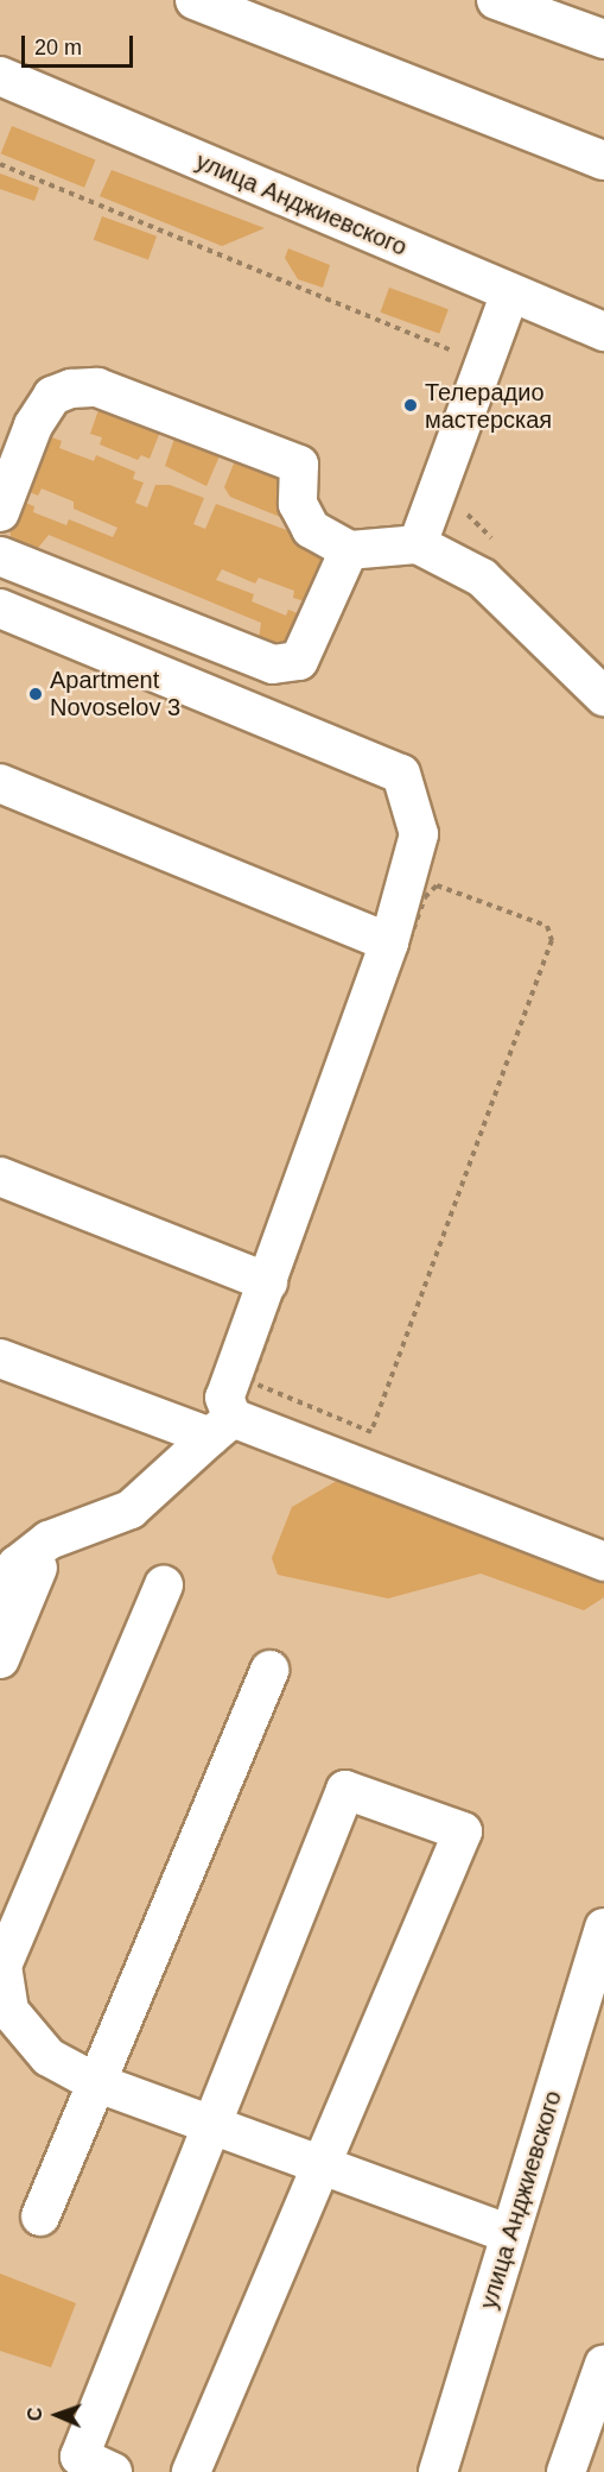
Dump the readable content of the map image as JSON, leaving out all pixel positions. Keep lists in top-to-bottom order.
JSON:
{
  "streets": {
    "street": ["улица Анджиевского"]
  },
  "places": ["Телерадио мастерская", "Apartment Novoselov 3"],
  "scale_bar": "20 m",
  "north": "left"
}
